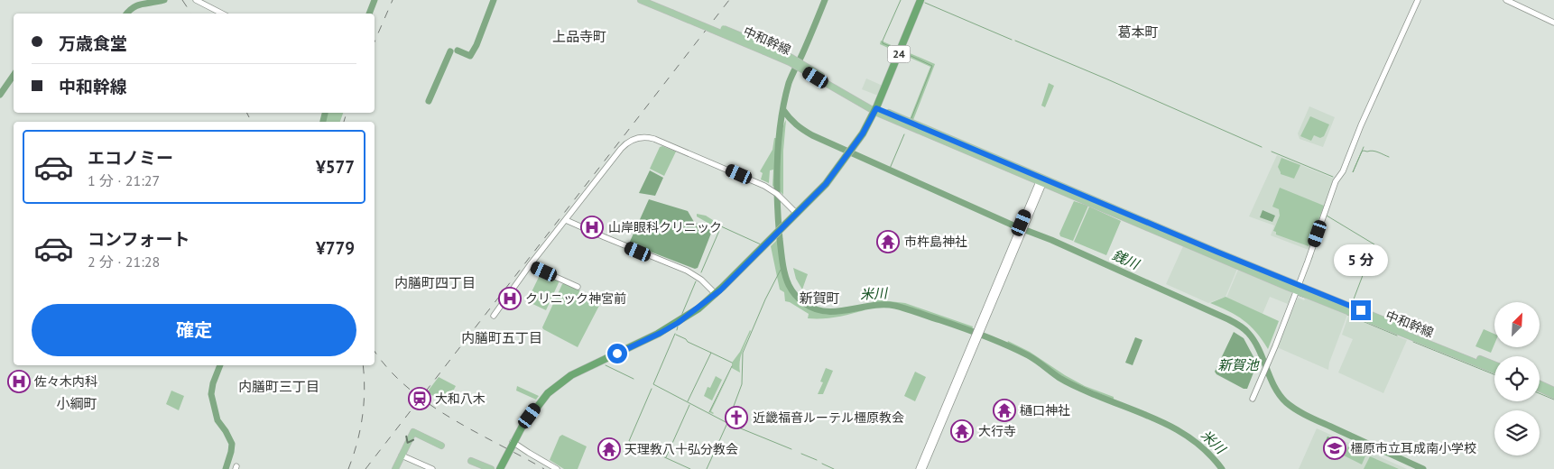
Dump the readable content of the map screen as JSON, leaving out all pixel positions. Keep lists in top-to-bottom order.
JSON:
{
  "streets": {
    "highway": ["24"],
    "main road": ["中和幹線"]
  },
  "crossings": [
    ["中和幹線", "24"]
  ],
  "districts": [
    "葛本町",
    "上品寺町",
    "内膳町四丁目",
    "新賀町",
    "内膳町五丁目",
    "内膳町三丁目",
    "小綱町"
  ],
  "water": ["銭川", "米川", "新賀池"],
  "places": {
    "hospital": ["山岸眼科クリニック", "クリニック神宮前", "佐々木内科"],
    "temple": [
      "市杵島神社",
      "樋口神社",
      "大行寺",
      "天理教八十弘分教会"
    ],
    "station": ["大和八木"],
    "church": ["近畿福音ルーテル橿原教会"],
    "school or university": ["橿原市立耳成南小学校"]
  },
  "north": "top right",
  "page": {
    "banner": ["万歳食堂", "中和幹線"],
    "list": [
      {
        "name": "エコノミー",
        "note": "1 分 · 21:27",
        "value": "¥577"
      },
      {
        "name": "コンフォート",
        "note": "2 分 · 21:28",
        "value": "¥779"
      }
    ],
    "bubble": "5 分",
    "buttons": "確定"
  }
}
